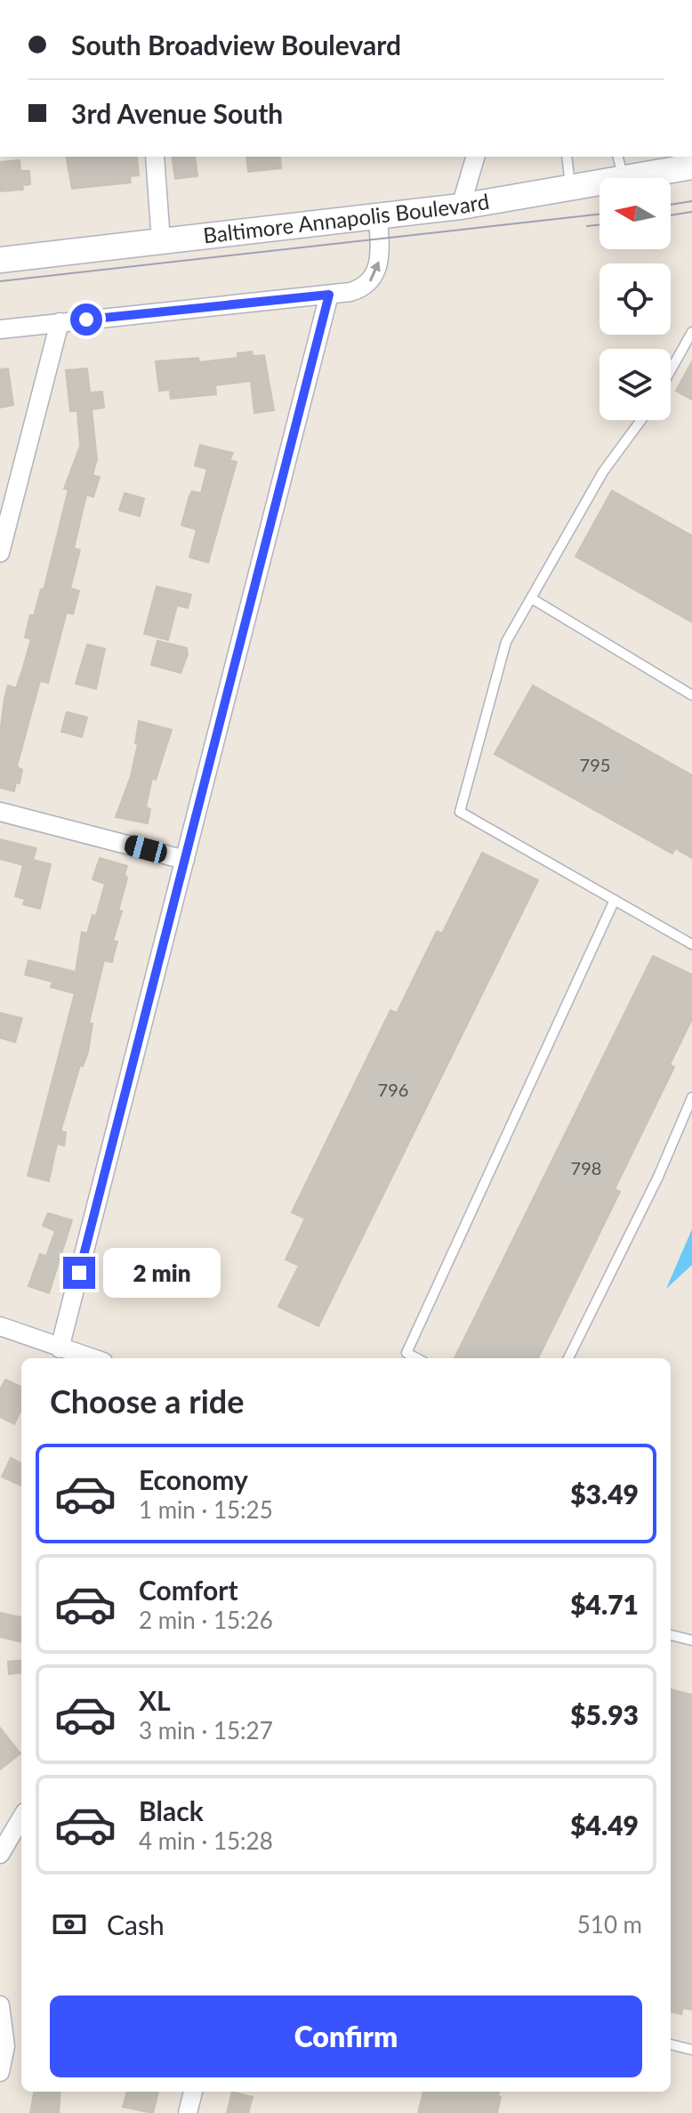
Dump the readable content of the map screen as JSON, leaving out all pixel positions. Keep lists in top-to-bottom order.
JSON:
{
  "streets": {
    "main road": ["Baltimore Annapolis Boulevard"]
  },
  "house_numbers": ["795", "796", "798"],
  "north": "left",
  "page": {
    "banner": ["South Broadview Boulevard", "3rd Avenue South"],
    "bubble": "2 min",
    "heading": "Choose a ride",
    "list": [
      {
        "name": "Economy",
        "note": "1 min · 15:25",
        "value": "$3.49"
      },
      {
        "name": "Comfort",
        "note": "2 min · 15:26",
        "value": "$4.71"
      },
      {
        "name": "XL",
        "note": "3 min · 15:27",
        "value": "$5.93"
      },
      {
        "name": "Black",
        "note": "4 min · 15:28",
        "value": "$4.49"
      }
    ],
    "pay": ["Cash", "510 m"],
    "buttons": "Confirm"
  }
}
